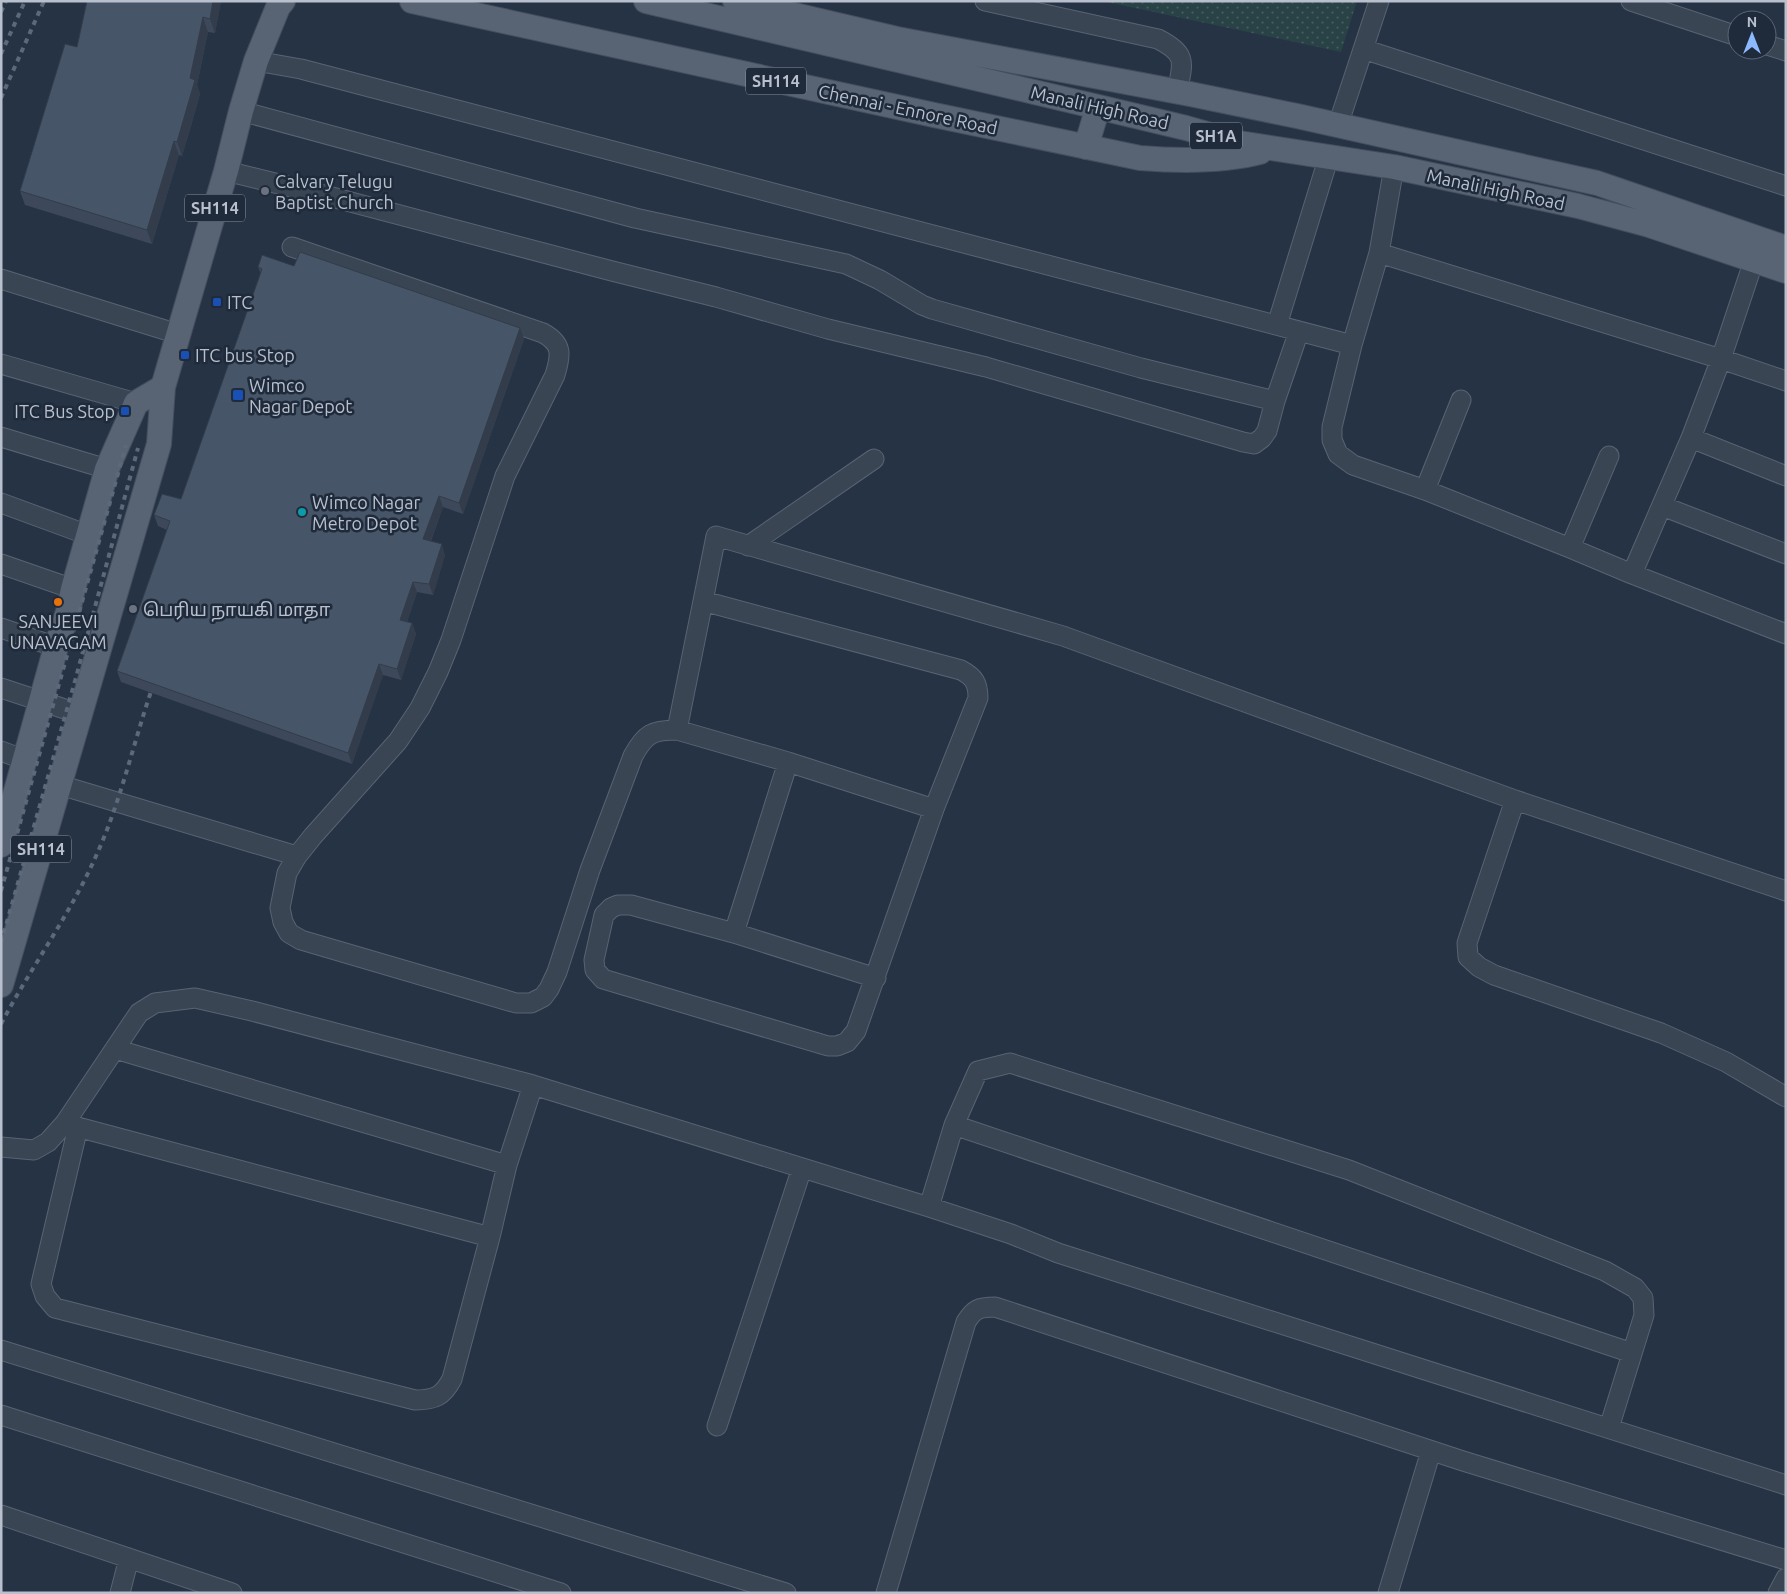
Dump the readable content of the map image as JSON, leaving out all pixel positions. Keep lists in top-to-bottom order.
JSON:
{
  "streets": {
    "main road": [
      "SH114",
      "Manali High Road",
      "Chennai - Ennore Road",
      "SH1A"
    ]
  },
  "crossings": [
    ["Manali High Road", "Chennai - Ennore Road"]
  ],
  "places": {
    "other": [
      "Calvary Telugu Baptist Church",
      "Wimco Nagar Metro Depot",
      "SANJEEVI UNAVAGAM",
      "பெரிய நாயகி மாதா"
    ],
    "transit": [
      "ITC",
      "ITC bus Stop",
      "Wimco Nagar Depot",
      "ITC Bus Stop"
    ]
  },
  "north": "top"
}
